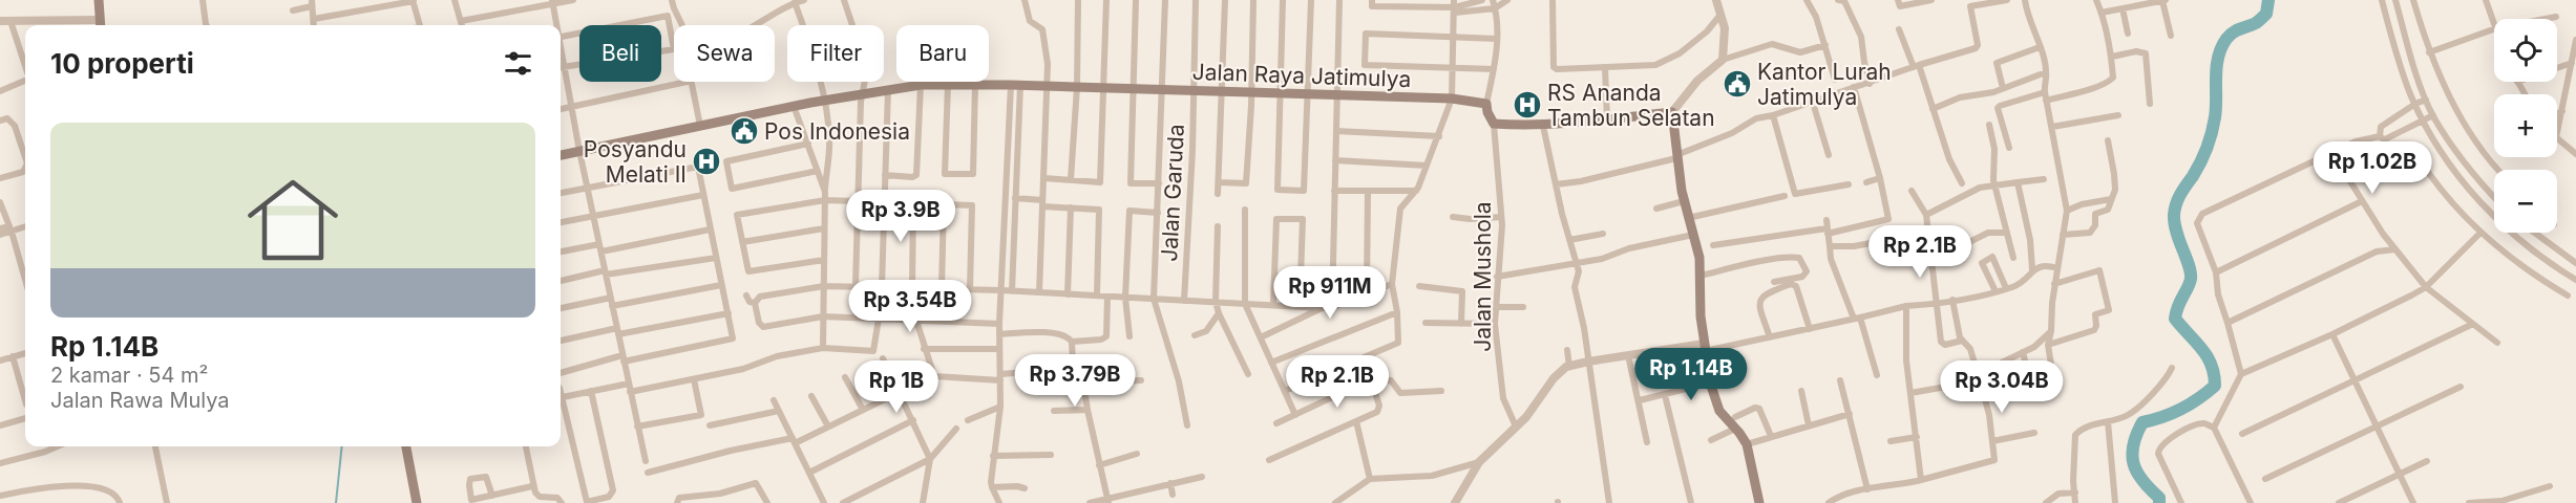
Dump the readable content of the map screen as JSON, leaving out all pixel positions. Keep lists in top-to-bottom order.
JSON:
{
  "streets": {
    "main road": ["Jalan Raya Jatimulya"],
    "street": ["Jalan Garuda", "Jalan Mushola"]
  },
  "crossings": [
    ["Jalan Raya Jatimulya", "Jalan Garuda"]
  ],
  "places": {
    "public building": ["Kantor Lurah Jatimulya", "Pos Indonesia"],
    "hospital": ["RS Ananda Tambun Selatan", "Posyandu Melati II"]
  },
  "page": {
    "map_buttons": ["+", "−"],
    "chip": [
      "Beli",
      "Sewa",
      "Filter",
      "Baru"
    ],
    "heading": "10 properti",
    "list": [
      {
        "name": "Rp 1.14B",
        "note": "2 kamar · 54 m² · Jalan Rawa Mulya"
      }
    ],
    "price": [
      "Rp 1.02B",
      "Rp 3.9B",
      "Rp 2.1B",
      "Rp 911M",
      "Rp 3.54B",
      "Rp 1.14B",
      "Rp 3.79B",
      "Rp 2.1B",
      "Rp 1B",
      "Rp 3.04B"
    ]
  }
}
